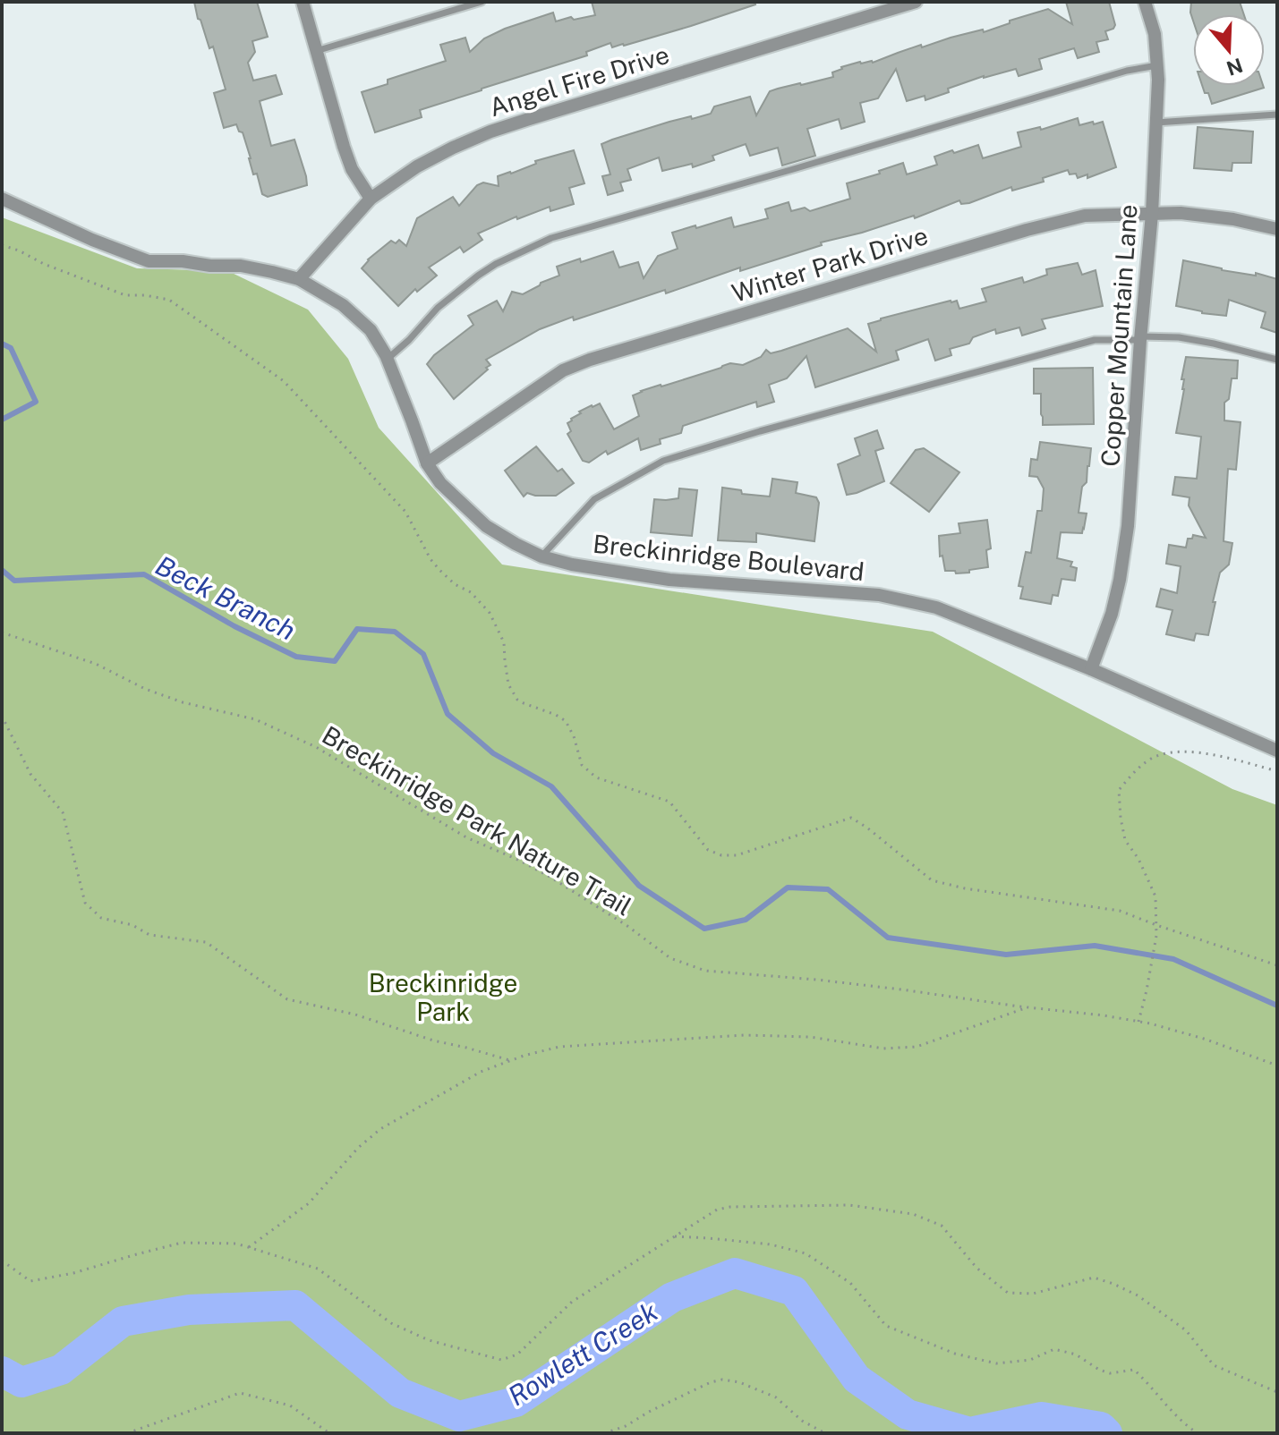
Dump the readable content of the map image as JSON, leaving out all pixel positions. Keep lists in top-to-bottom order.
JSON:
{
  "streets": {
    "street": [
      "Angel Fire Drive",
      "Winter Park Drive",
      "Copper Mountain Lane",
      "Breckinridge Boulevard"
    ],
    "path": ["Breckinridge Park Nature Trail"]
  },
  "crossings": [
    ["Angel Fire Drive", "Breckinridge Boulevard"],
    ["Winter Park Drive", "Copper Mountain Lane"],
    ["Winter Park Drive", "Breckinridge Boulevard"],
    ["Copper Mountain Lane", "Breckinridge Boulevard"]
  ],
  "water": ["Beck Branch", "Rowlett Creek"],
  "parks": ["Breckinridge Park"],
  "north": "bottom"
}
